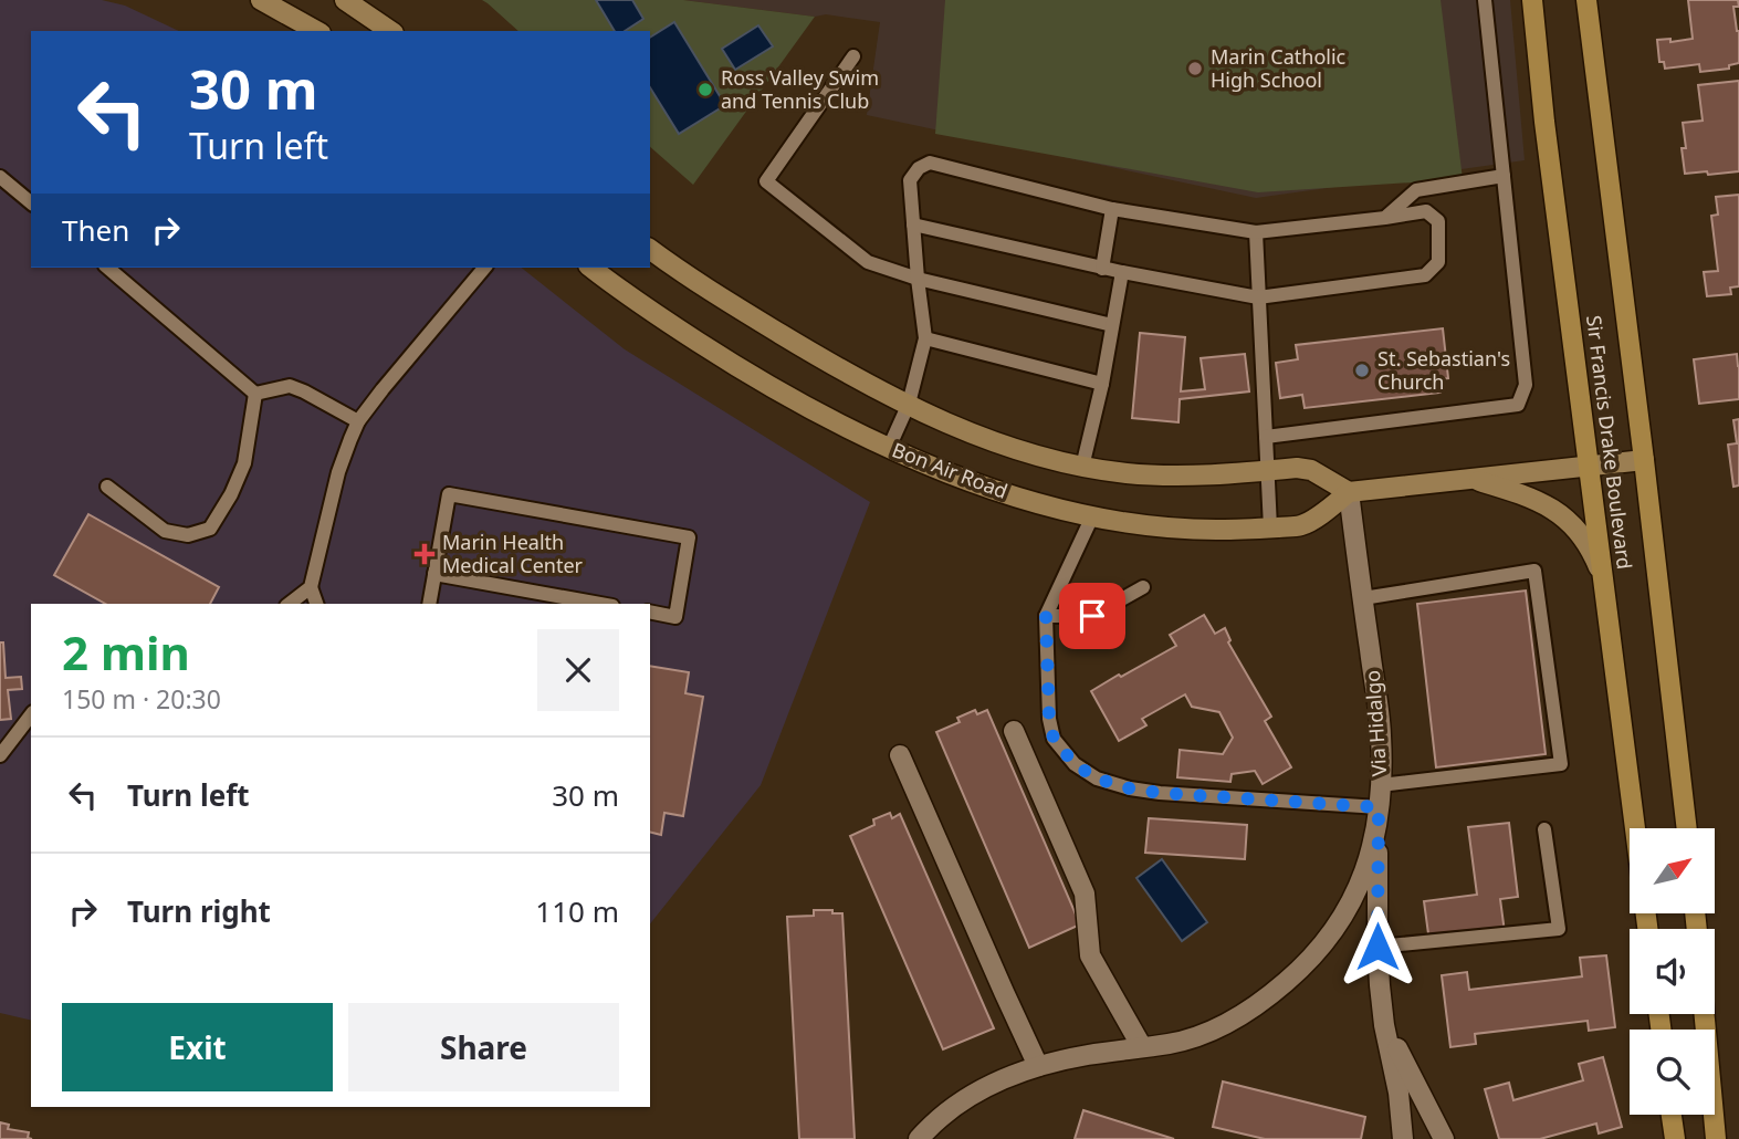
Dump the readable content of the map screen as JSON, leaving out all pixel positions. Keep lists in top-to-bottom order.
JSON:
{
  "streets": {
    "main road": ["Sir Francis Drake Boulevard", "Bon Air Road"],
    "street": ["Via Hidalgo"]
  },
  "crossings": [
    ["Bon Air Road", "Via Hidalgo"]
  ],
  "places": {
    "other": ["Marin Catholic High School", "Ross Valley Swim and Tennis Club", "St. Sebastian's Church"],
    "health": ["Marin Health Medical Center"]
  },
  "north": "top right",
  "page": {
    "turn": ["30 m", "Turn left"],
    "then": "Then",
    "heading": ["2 min", "150 m · 20:30"],
    "list": [
      {
        "name": "Turn left",
        "value": "30 m"
      },
      {
        "name": "Turn right",
        "value": "110 m"
      }
    ],
    "buttons": ["Exit", "Share"]
  }
}
